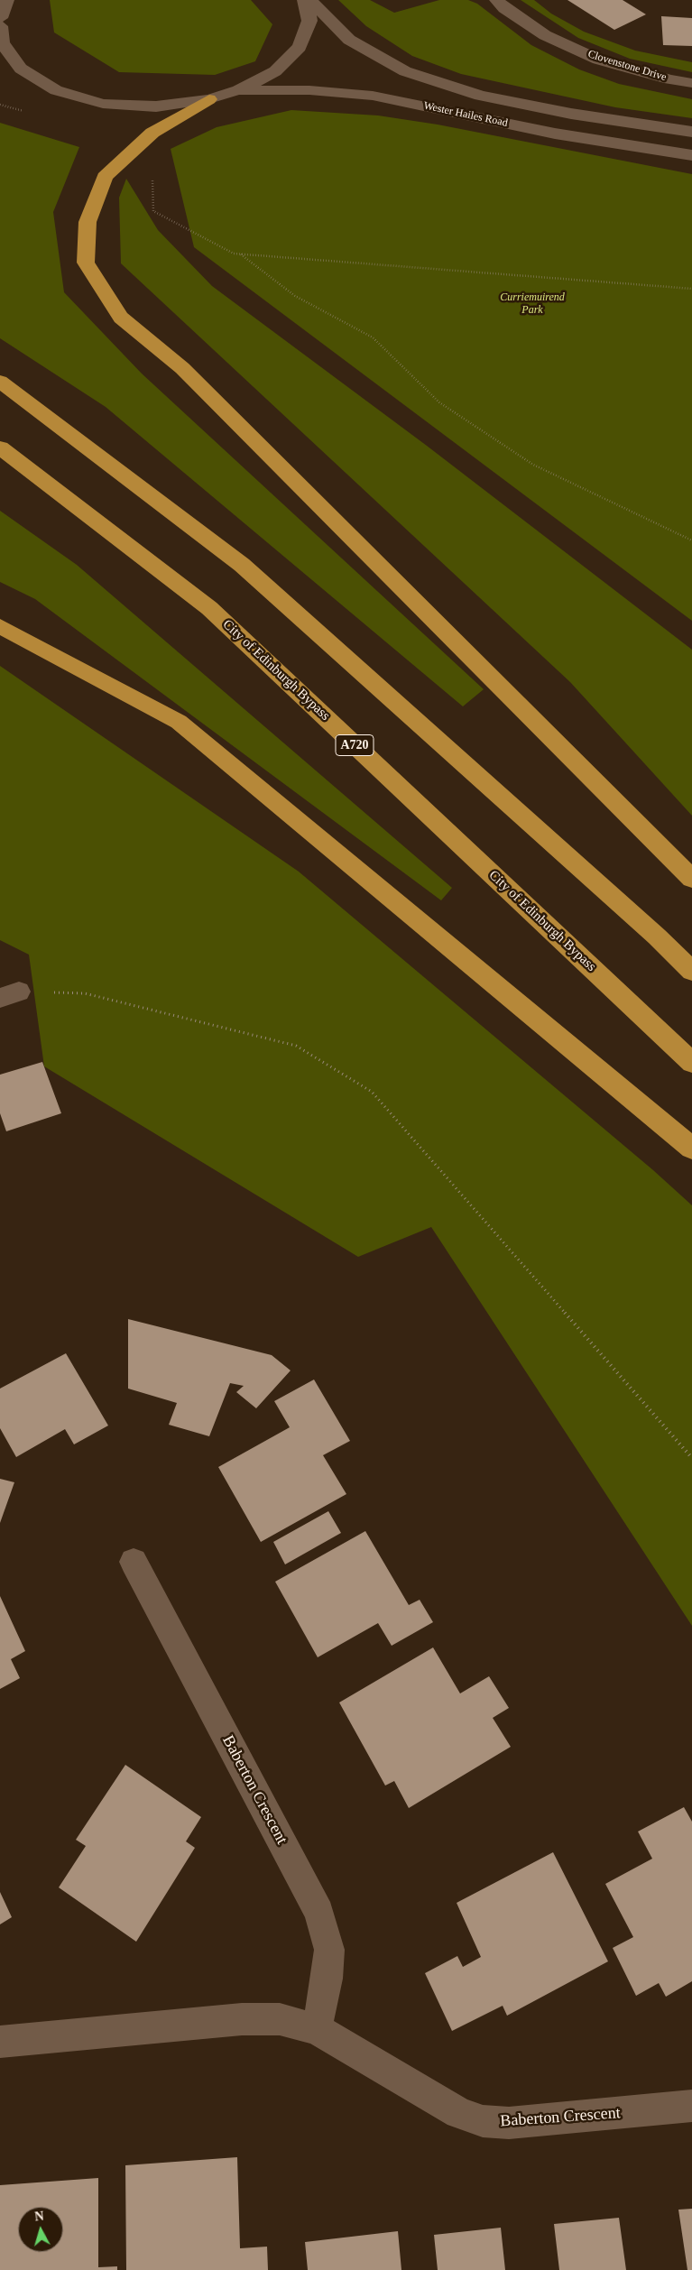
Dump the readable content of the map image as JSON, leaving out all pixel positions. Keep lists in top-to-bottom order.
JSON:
{
  "streets": {
    "highway": ["City of Edinburgh Bypass", "A720"],
    "main road": ["Clovenstone Drive", "Wester Hailes Road", "Baberton Crescent"]
  },
  "parks": ["Curriemuirend Park"],
  "north": "top"
}
